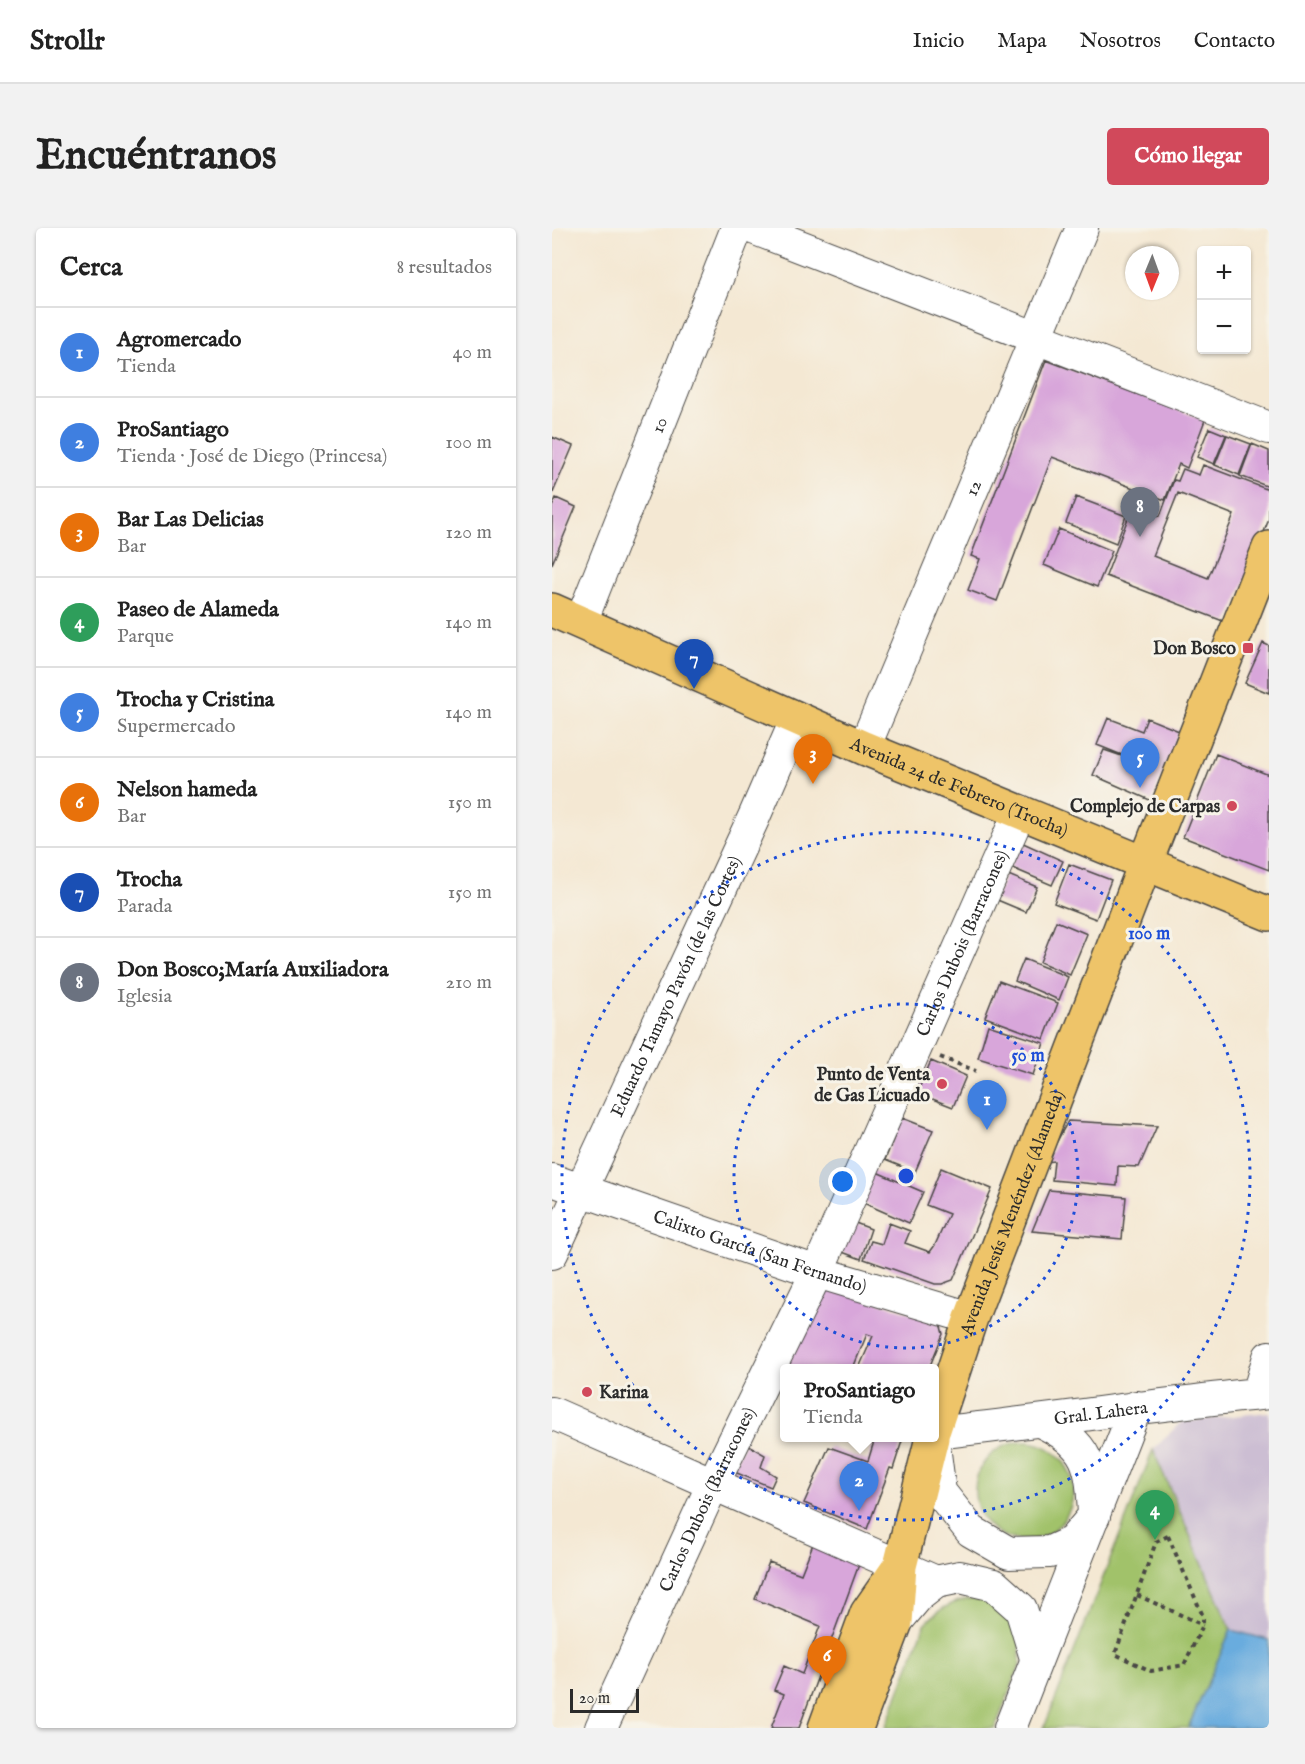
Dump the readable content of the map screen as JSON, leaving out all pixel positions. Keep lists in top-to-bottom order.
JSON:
{
  "streets": {
    "main road": ["Avenida 24 de Febrero (Trocha)", "Avenida Jesús Menéndez (Alameda)"],
    "street": [
      "10",
      "12",
      "Carlos Dubois (Barracones)",
      "Eduardo Tamayo Pavón (de las Cortes)",
      "Calixto García (San Fernando)",
      "Gral. Lahera"
    ]
  },
  "crossings": [
    ["10", "Avenida 24 de Febrero (Trocha)"],
    ["12", "Avenida 24 de Febrero (Trocha)"],
    ["Avenida 24 de Febrero (Trocha)", "Carlos Dubois (Barracones)"],
    ["Avenida 24 de Febrero (Trocha)", "Eduardo Tamayo Pavón (de las Cortes)"],
    ["Avenida 24 de Febrero (Trocha)", "Avenida Jesús Menéndez (Alameda)"],
    ["Carlos Dubois (Barracones)", "Calixto García (San Fernando)"],
    ["Eduardo Tamayo Pavón (de las Cortes)", "Calixto García (San Fernando)"],
    ["Avenida Jesús Menéndez (Alameda)", "Calixto García (San Fernando)"],
    ["Avenida Jesús Menéndez (Alameda)", "Gral. Lahera"]
  ],
  "places": {
    "transit": ["Don Bosco"],
    "other": ["Complejo de Carpas", "Punto de Venta de Gas Licuado", "Karina"]
  },
  "scale_bar": "20 m",
  "north": "bottom",
  "page": {
    "header": "Strollr",
    "nav": [
      "Inicio",
      "Mapa",
      "Nosotros",
      "Contacto"
    ],
    "buttons": "Cómo llegar",
    "title": "Encuéntranos",
    "heading": ["Cerca", "8 resultados"],
    "map_buttons": ["+", "−"],
    "list": [
      {
        "mark": "1",
        "name": "Agromercado",
        "note": "Tienda",
        "value": "40 m"
      },
      {
        "mark": "2",
        "name": "ProSantiago",
        "note": "Tienda · José de Diego (Princesa)",
        "value": "100 m"
      },
      {
        "mark": "3",
        "name": "Bar Las Delicias",
        "note": "Bar",
        "value": "120 m"
      },
      {
        "mark": "4",
        "name": "Paseo de Alameda",
        "note": "Parque",
        "value": "140 m"
      },
      {
        "mark": "5",
        "name": "Trocha y Cristina",
        "note": "Supermercado",
        "value": "140 m"
      },
      {
        "mark": "6",
        "name": "Nelson hameda",
        "note": "Bar",
        "value": "150 m"
      },
      {
        "mark": "7",
        "name": "Trocha",
        "note": "Parada",
        "value": "150 m"
      },
      {
        "mark": "8",
        "name": "Don Bosco;María Auxiliadora",
        "note": "Iglesia",
        "value": "210 m"
      }
    ],
    "pins": [
      "8",
      "7",
      "3",
      "5",
      "1",
      "2",
      "4",
      "6"
    ],
    "popup": ["ProSantiago", "Tienda"],
    "scale": "20 m"
  },
  "rings": ["100 m", "50 m"]
}
